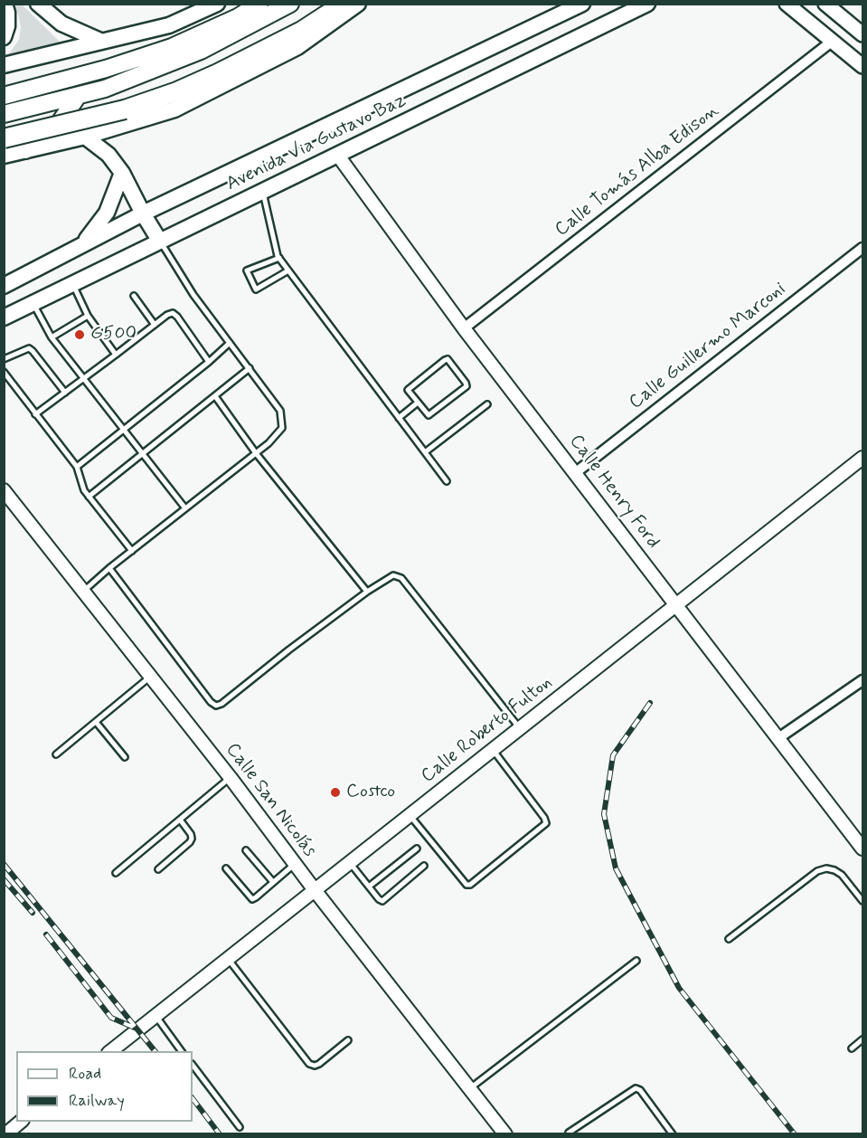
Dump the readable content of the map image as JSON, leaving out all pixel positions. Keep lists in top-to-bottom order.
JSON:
{
  "streets": {
    "main road": ["Avenida Via Gustavo Baz"],
    "street": [
      "Calle Tomás Alba Edison",
      "Calle Guillermo Marconi",
      "Calle Henry Ford",
      "Calle Roberto Fulton",
      "Calle San Nicolás"
    ]
  },
  "crossings": [
    ["Avenida Via Gustavo Baz", "Calle Henry Ford"],
    ["Calle Tomás Alba Edison", "Calle Henry Ford"],
    ["Calle Guillermo Marconi", "Calle Henry Ford"],
    ["Calle Henry Ford", "Calle Roberto Fulton"],
    ["Calle Roberto Fulton", "Calle San Nicolás"]
  ],
  "places": ["G500", "Costco"],
  "legend": ["Road", "Railway"]
}
